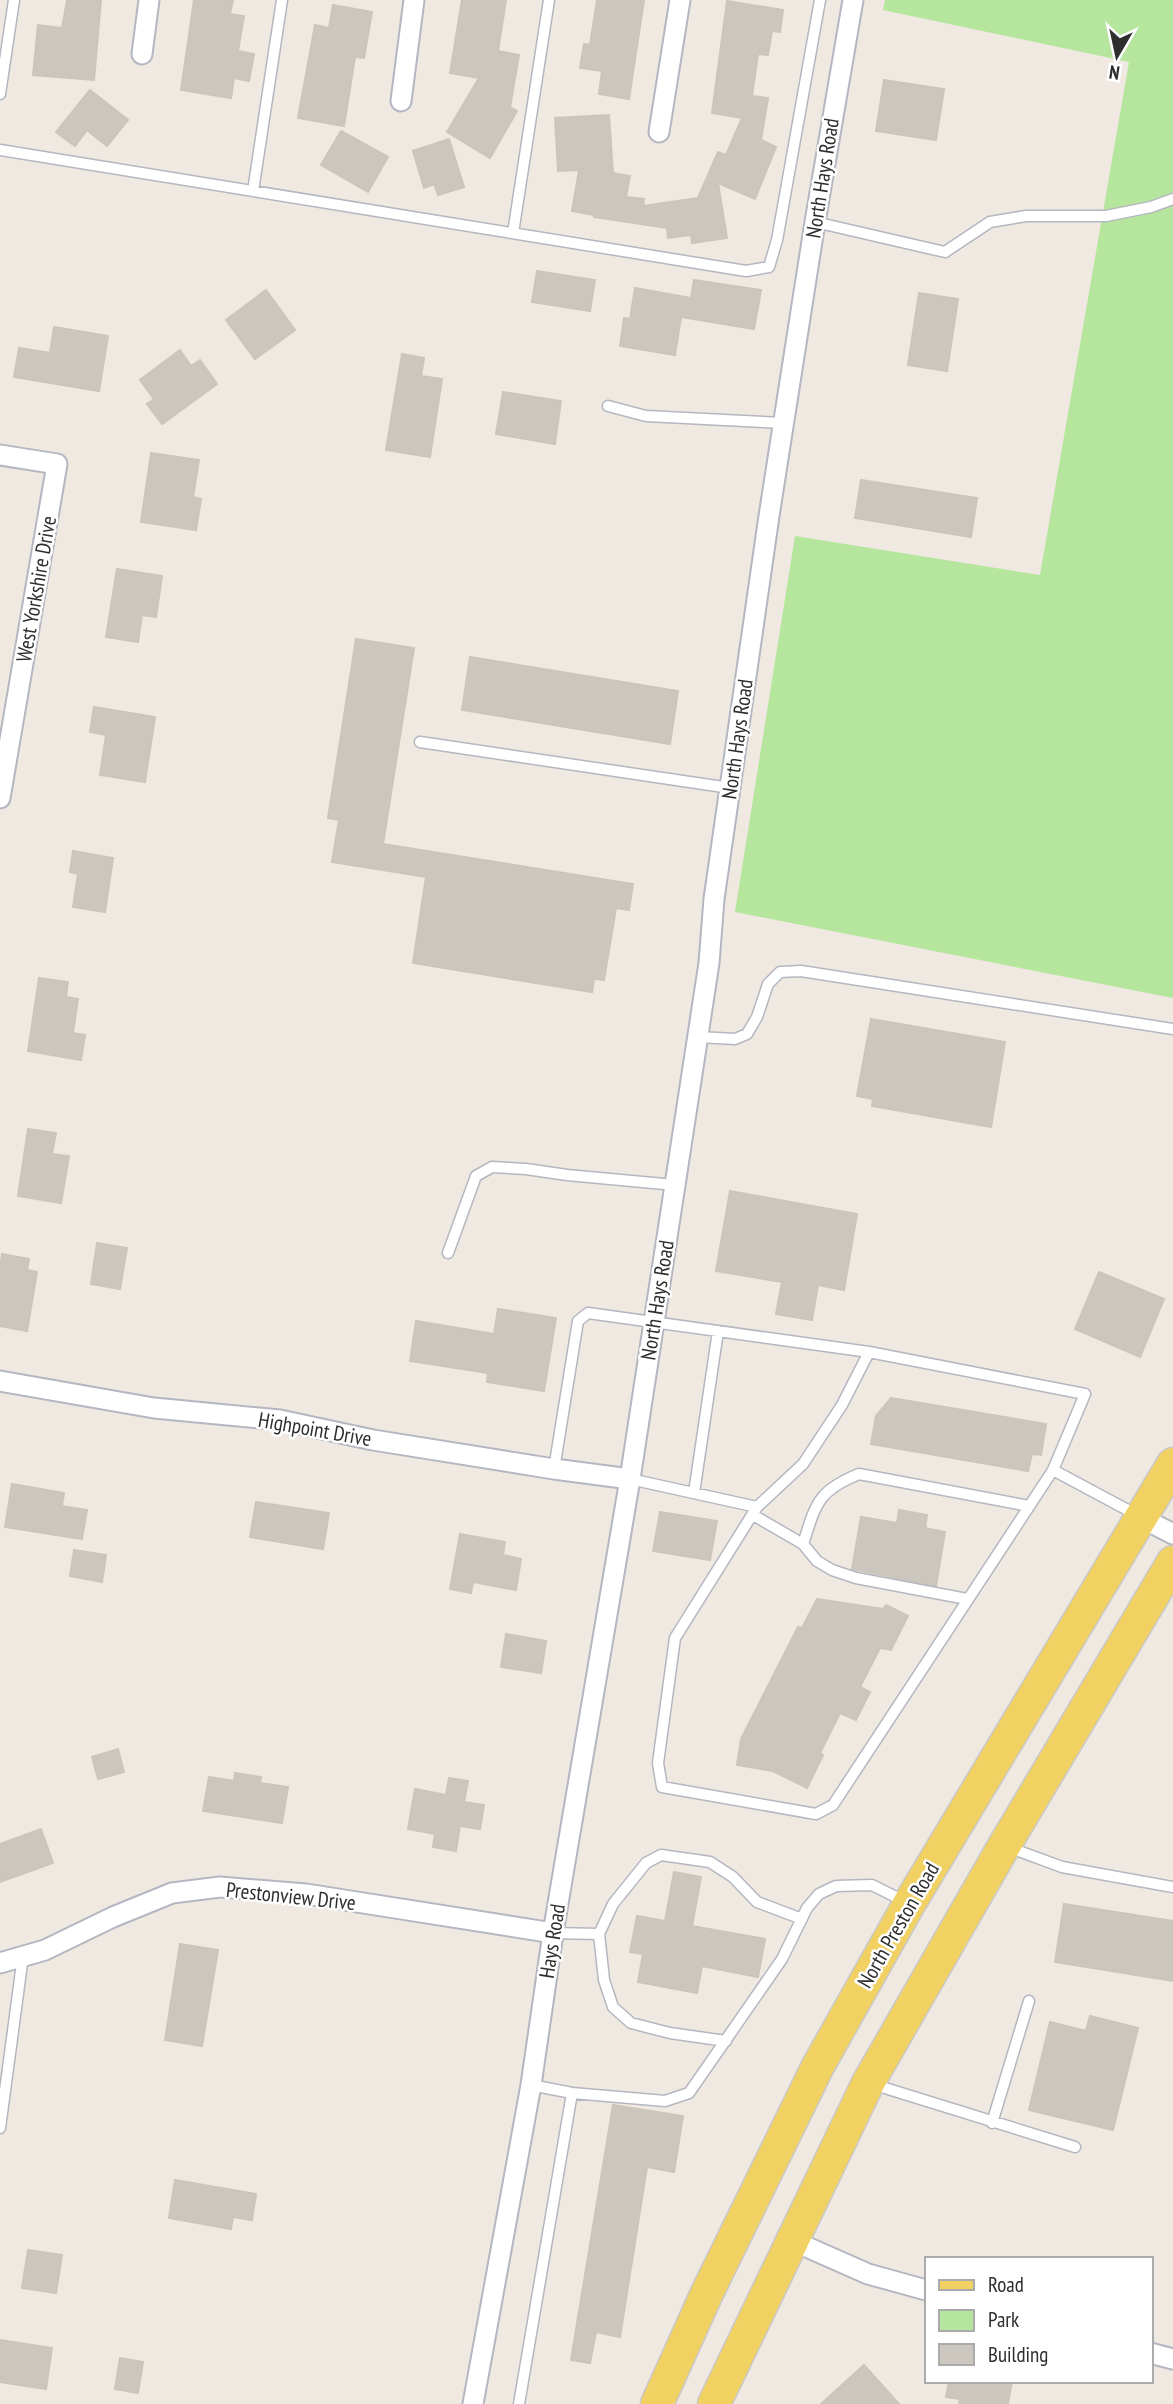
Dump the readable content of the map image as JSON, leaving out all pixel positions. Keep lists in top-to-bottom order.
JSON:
{
  "streets": {
    "main road": ["North Preston Road"],
    "street": [
      "North Hays Road",
      "West Yorkshire Drive",
      "Highpoint Drive",
      "Prestonview Drive",
      "Hays Road"
    ]
  },
  "crossings": [
    ["North Hays Road", "Highpoint Drive"],
    ["North Hays Road", "Hays Road"],
    ["Highpoint Drive", "Hays Road"],
    ["Prestonview Drive", "Hays Road"]
  ],
  "legend": ["Road", "Park", "Building"],
  "north": "bottom"
}
